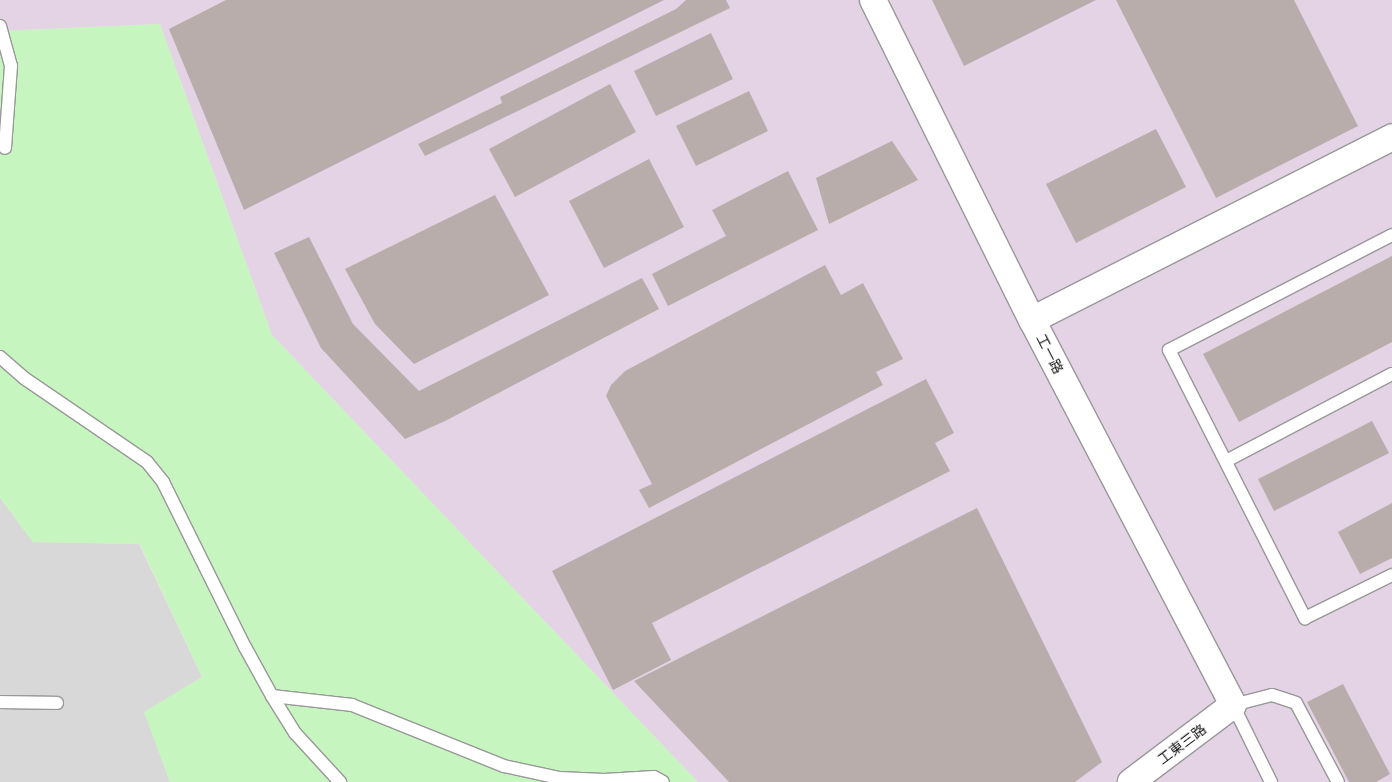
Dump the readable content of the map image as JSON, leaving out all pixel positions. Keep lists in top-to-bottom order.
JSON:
{
  "streets": {
    "street": ["工一路", "工東三路"]
  },
  "crossings": [
    ["工一路", "工東三路"]
  ]
}
